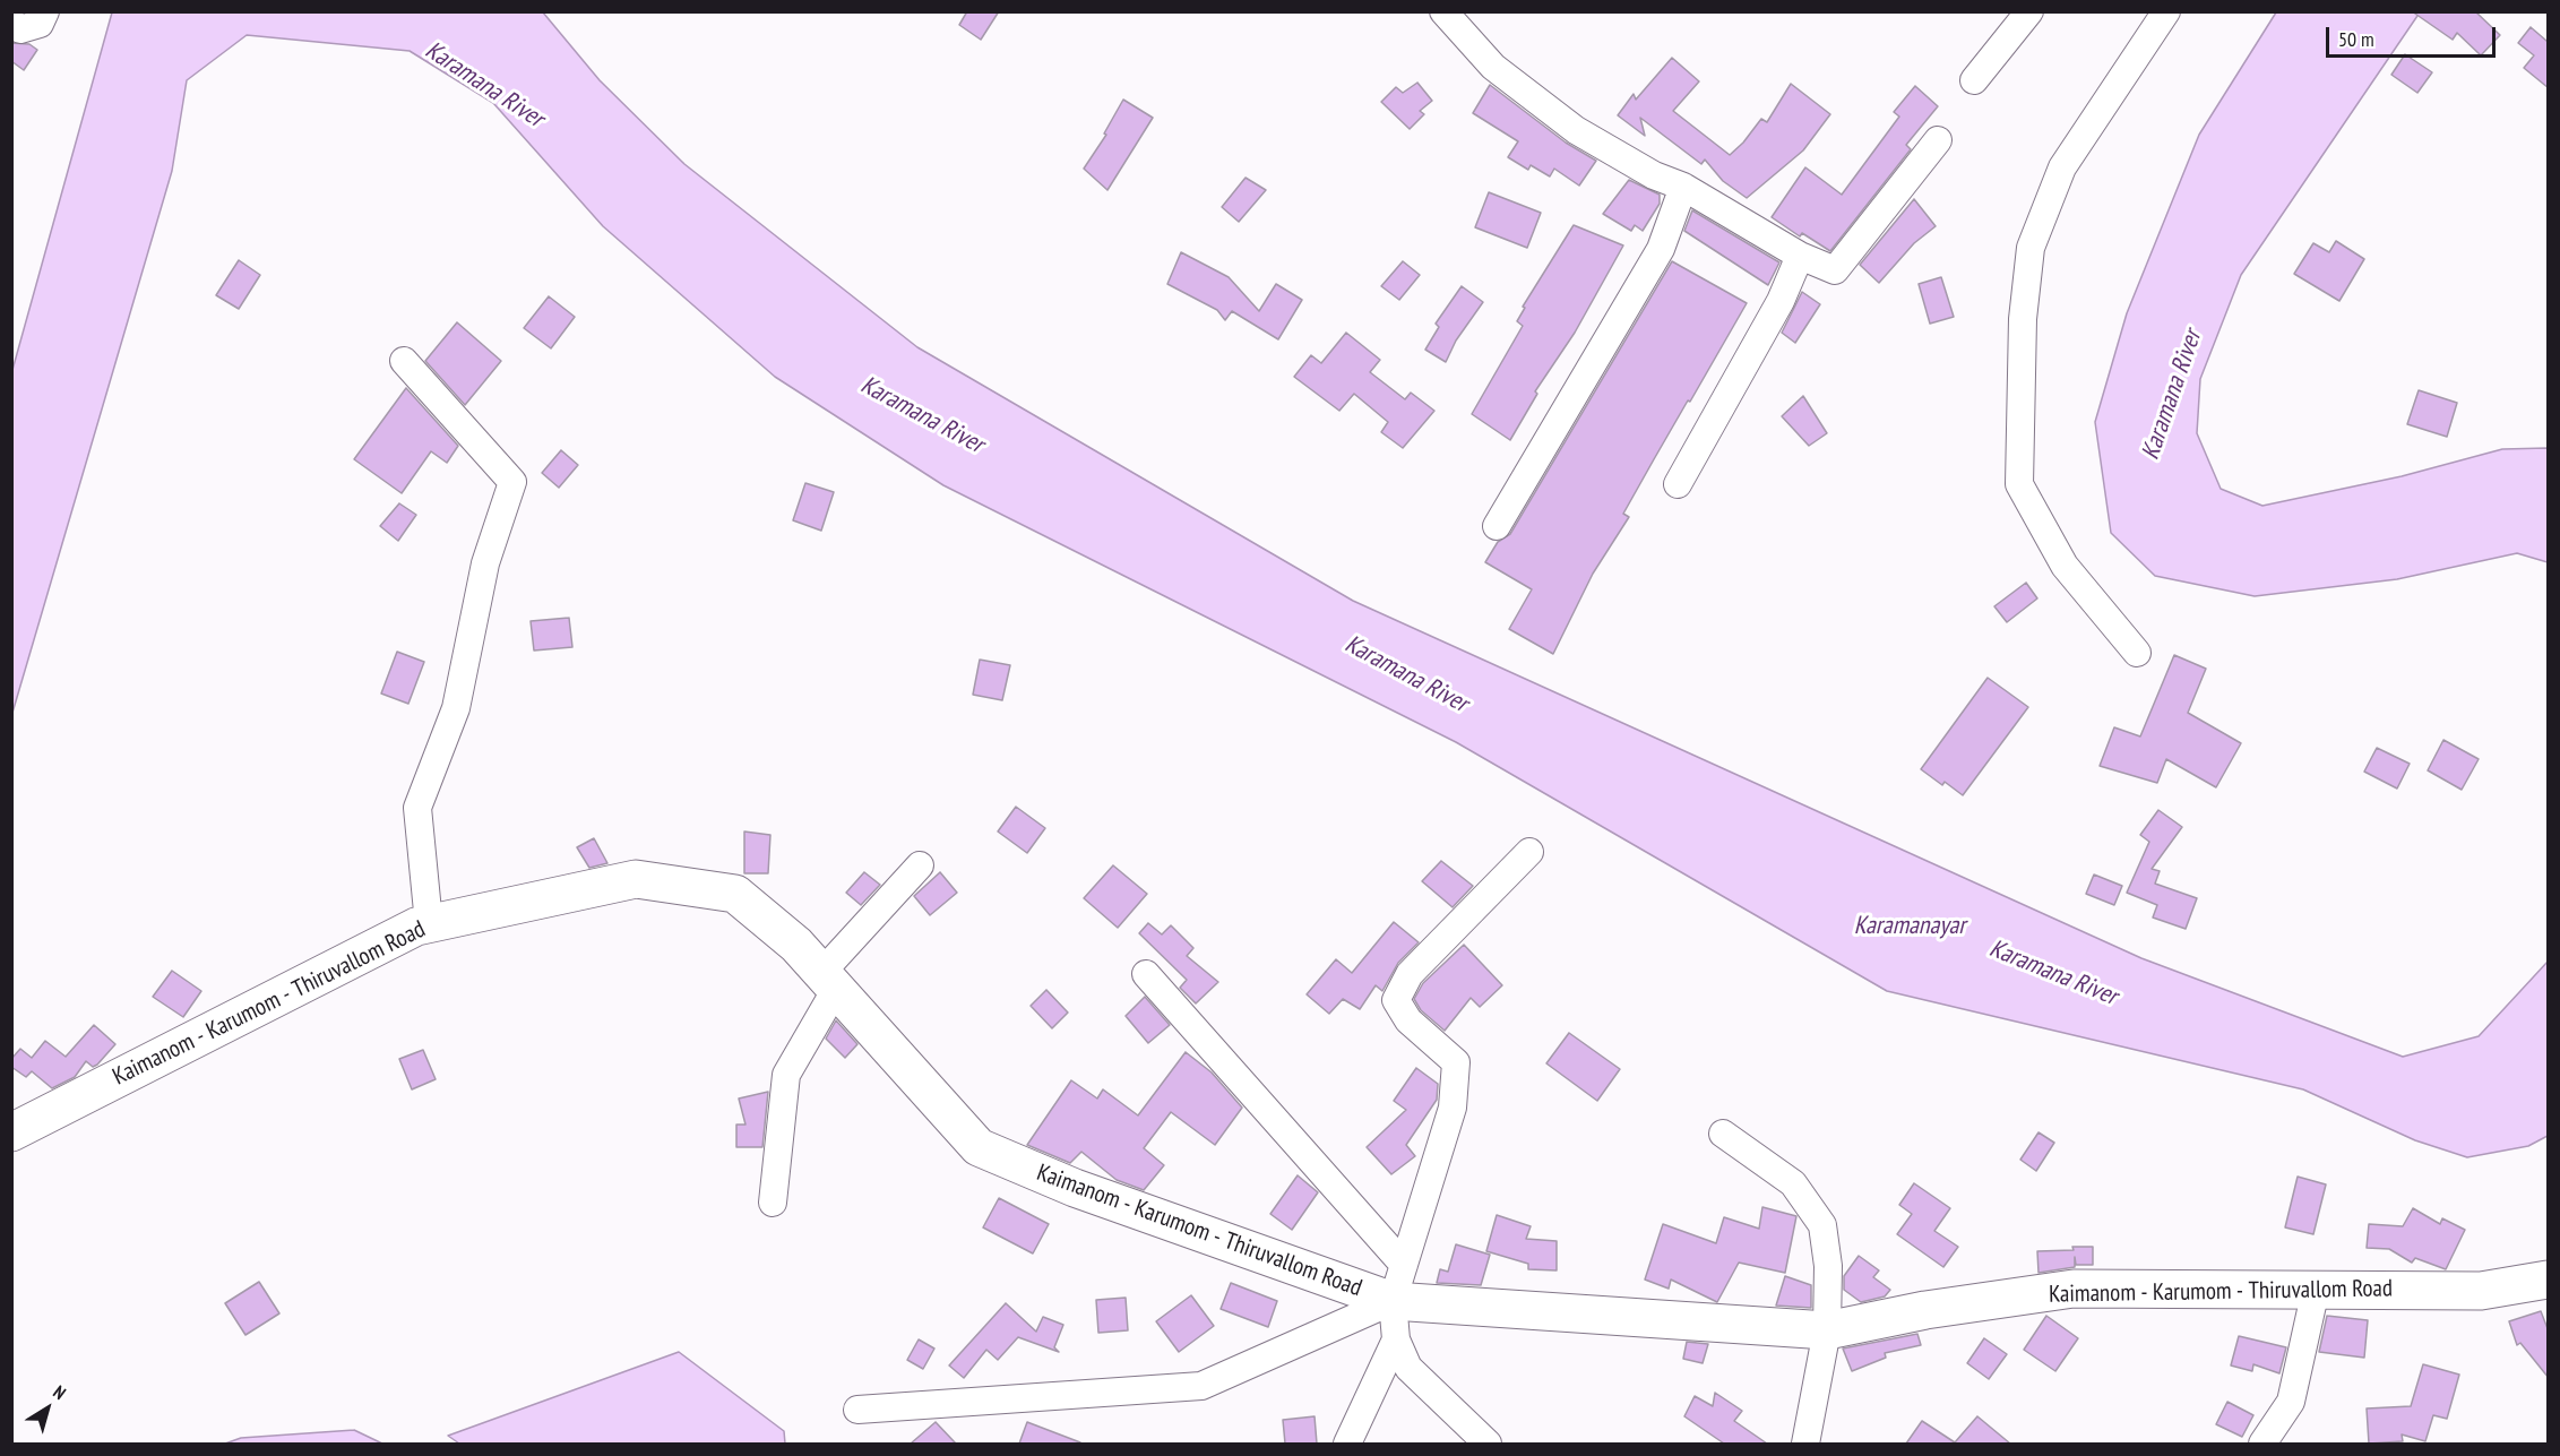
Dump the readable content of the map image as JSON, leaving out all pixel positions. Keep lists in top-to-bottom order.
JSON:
{
  "streets": {
    "main road": ["Kaimanom - Karumom - Thiruvallom Road"]
  },
  "water": ["Karamana River", "Karamanayar"],
  "scale_bar": "50 m",
  "north": "top right"
}
